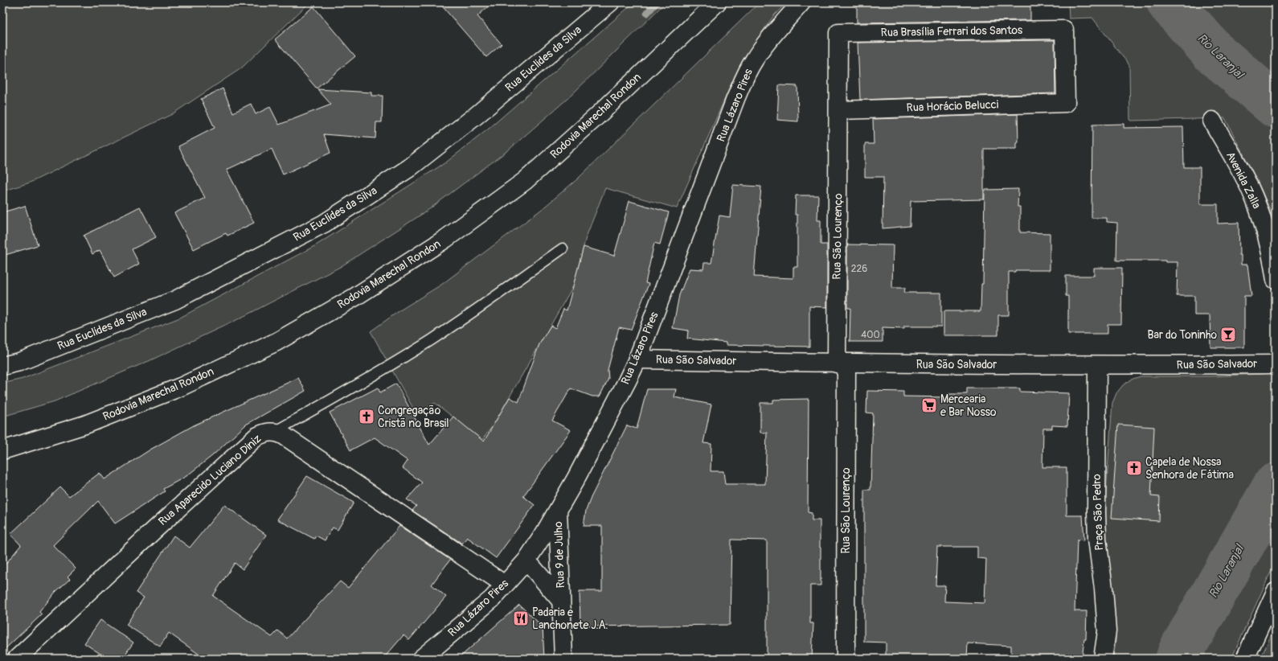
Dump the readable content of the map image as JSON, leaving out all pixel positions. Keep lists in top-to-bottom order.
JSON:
{
  "streets": {
    "street": [
      "Rua Brasília Ferrari dos Santos",
      "Rua Euclides da Silva",
      "Rua Lázaro Pires",
      "Rua Horácio Belucci",
      "Rodovia Marechal Rondon",
      "Avenida Zalla",
      "Rua São Lourenço",
      "Rua São Salvador",
      "Rua Aparecido Luciano Diniz",
      "Praça São Pedro",
      "Rua 9 de Julho"
    ]
  },
  "crossings": [
    ["Rua Brasília Ferrari dos Santos", "Rua Horácio Belucci"],
    ["Rua Brasília Ferrari dos Santos", "Rua São Lourenço"],
    ["Rua Lázaro Pires", "Rua São Salvador"],
    ["Rua Lázaro Pires", "Rua Aparecido Luciano Diniz"],
    ["Rua Lázaro Pires", "Rua 9 de Julho"],
    ["Rua Horácio Belucci", "Rua São Lourenço"],
    ["Rua São Lourenço", "Rua São Salvador"],
    ["Rua São Salvador", "Praça São Pedro"]
  ],
  "water": ["Rio Laranjal"],
  "places": {
    "bar": ["Bar do Toninho"],
    "supermarket": ["Mercearia e Bar Nosso"],
    "church": ["Congregação Cristã no Brasil", "Capela de Nossa Senhora de Fátima"],
    "restaurant": ["Padaria e Lanchonete J.A."]
  },
  "house_numbers": ["226", "400"]
}
